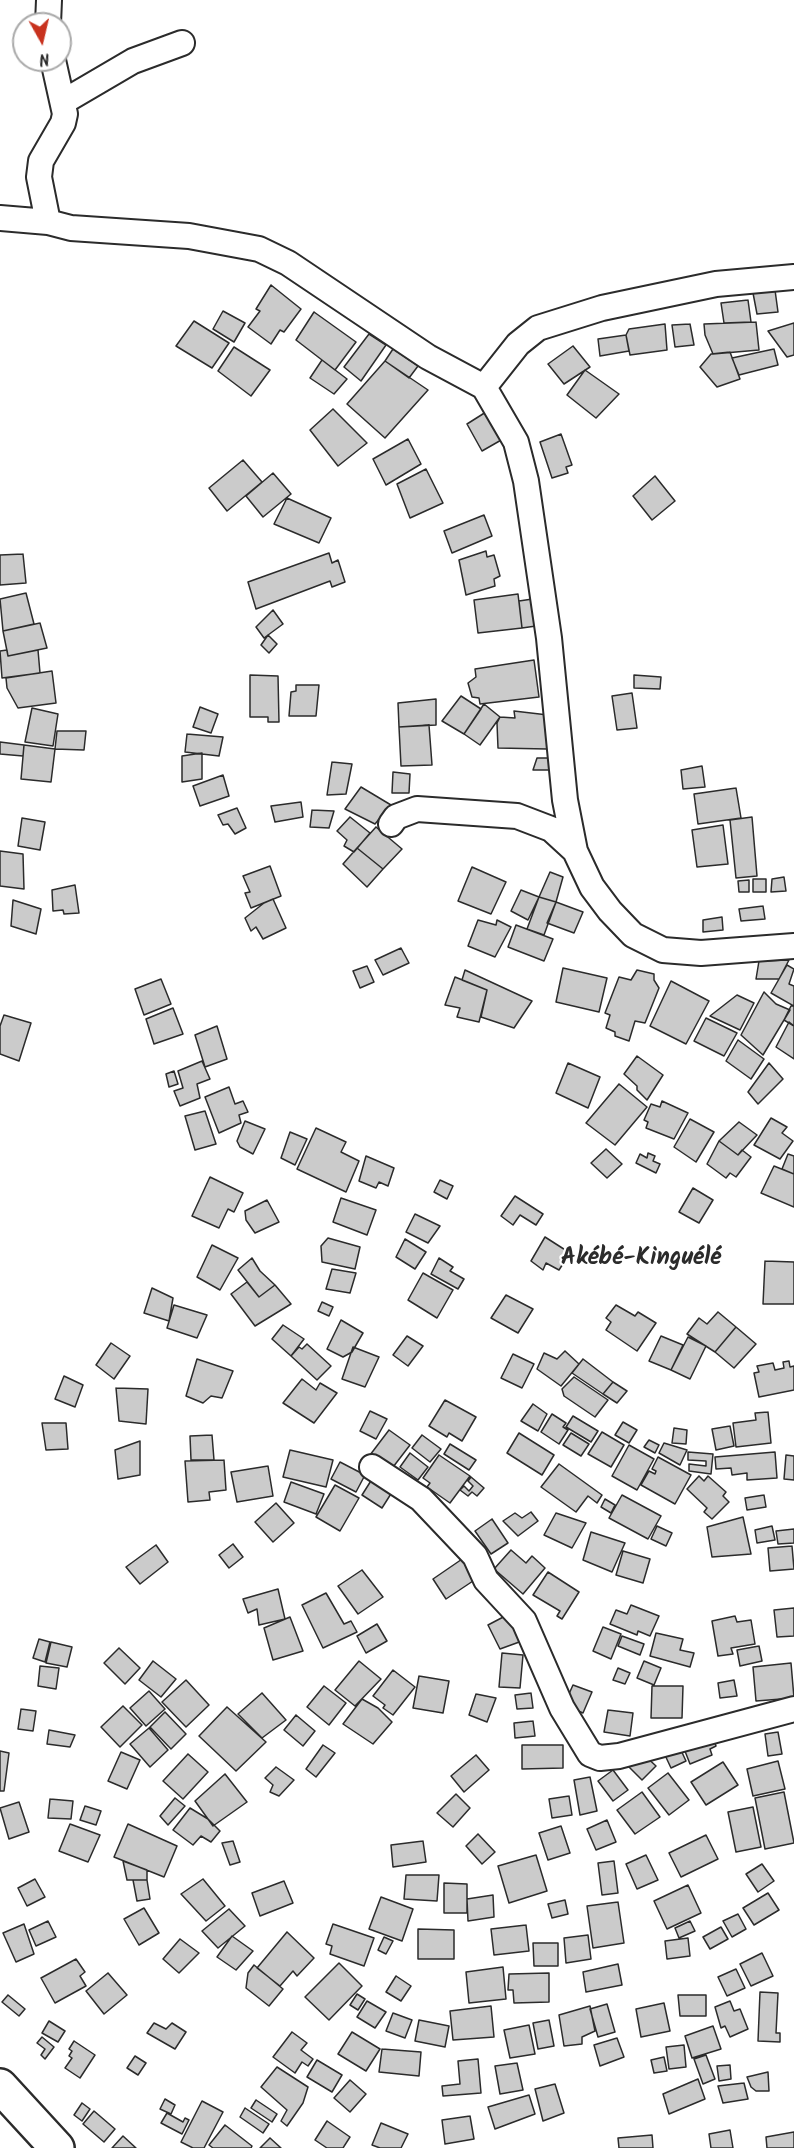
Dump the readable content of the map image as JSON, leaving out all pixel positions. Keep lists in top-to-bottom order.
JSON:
{
  "districts": ["Akébé-Kinguélé"],
  "north": "bottom"
}
